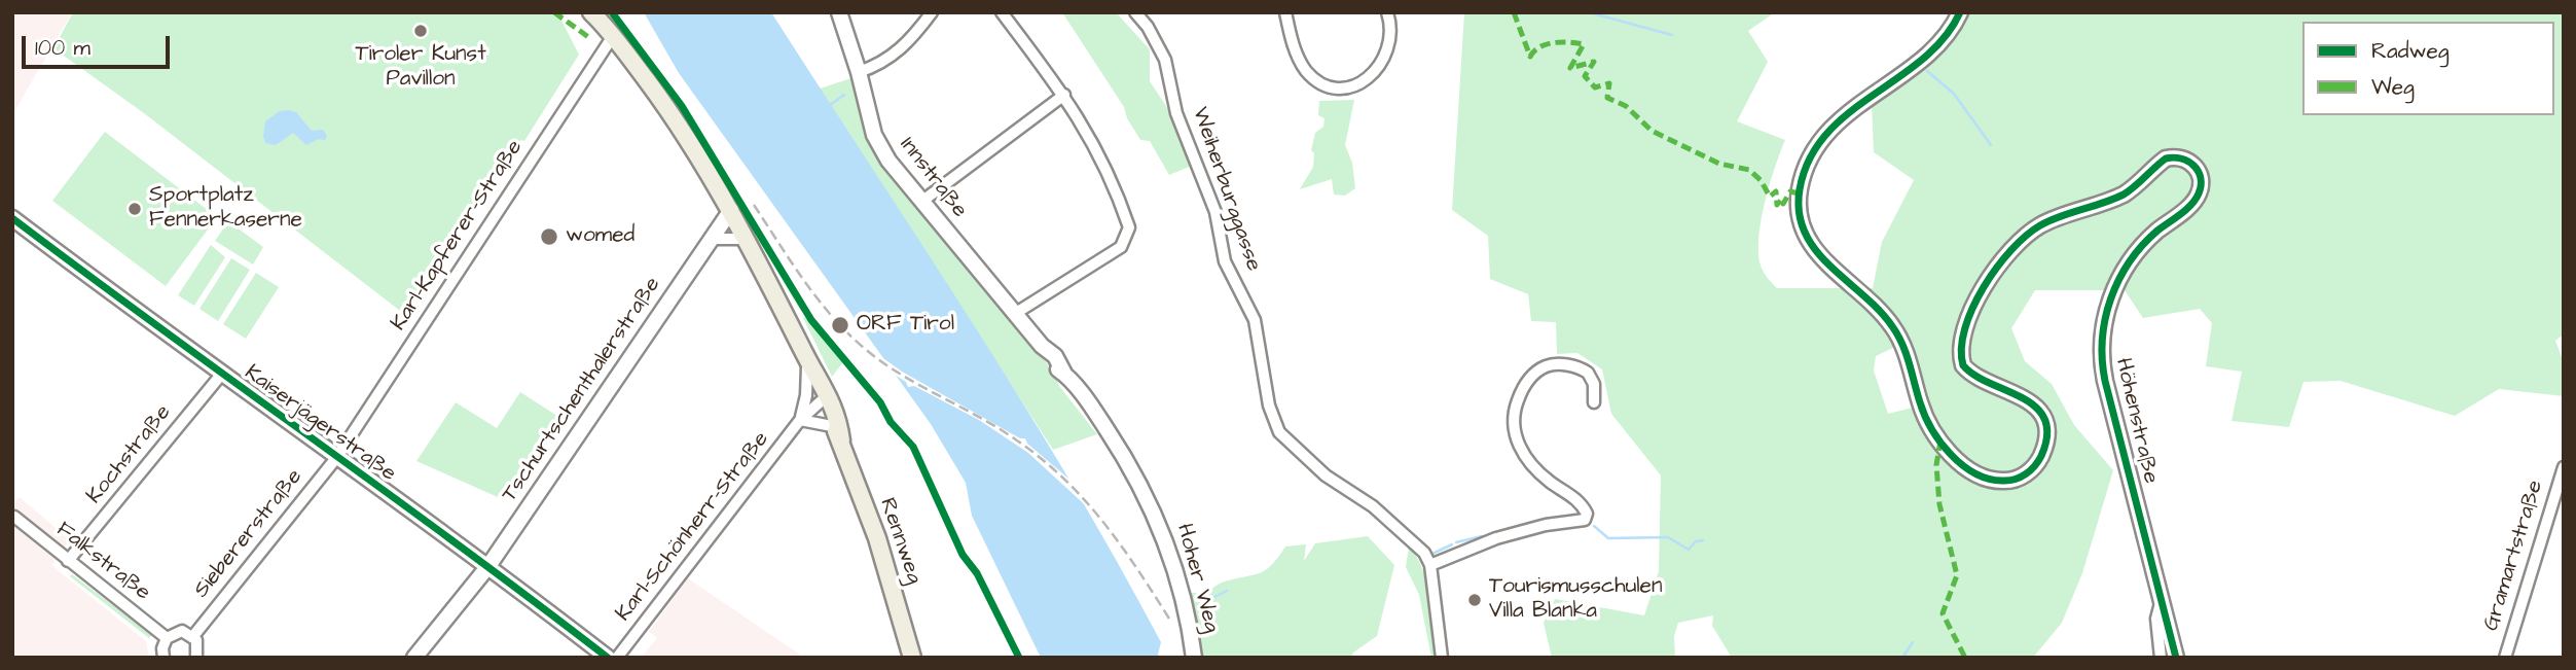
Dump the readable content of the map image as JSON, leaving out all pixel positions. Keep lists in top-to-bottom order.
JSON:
{
  "streets": {
    "main road": ["Rennweg"],
    "street": [
      "Innstraße",
      "Weiherburggasse",
      "Karl-Kapferer-Straße",
      "Tschurtschenthalerstraße",
      "Höhenstraße",
      "Kaiserjägerstraße",
      "Kochstraße",
      "Karl-Schönherr-Straße",
      "Siebererstraße",
      "Gramartstraße",
      "Falkstraße",
      "Hoher Weg"
    ]
  },
  "crossings": [
    ["Innstraße", "Hoher Weg"],
    ["Karl-Kapferer-Straße", "Kaiserjägerstraße"],
    ["Karl-Kapferer-Straße", "Siebererstraße"],
    ["Karl-Kapferer-Straße", "Rennweg"],
    ["Tschurtschenthalerstraße", "Kaiserjägerstraße"],
    ["Tschurtschenthalerstraße", "Rennweg"],
    ["Kaiserjägerstraße", "Kochstraße"],
    ["Kaiserjägerstraße", "Siebererstraße"],
    ["Kochstraße", "Falkstraße"],
    ["Karl-Schönherr-Straße", "Rennweg"]
  ],
  "places": [
    "Tiroler Kunst Pavillon",
    "Sportplatz Fennerkaserne",
    "womed",
    "ORF Tirol",
    "Tourismusschulen Villa Blanka"
  ],
  "legend": ["Radweg", "Weg"],
  "scale_bar": "100 m"
}
